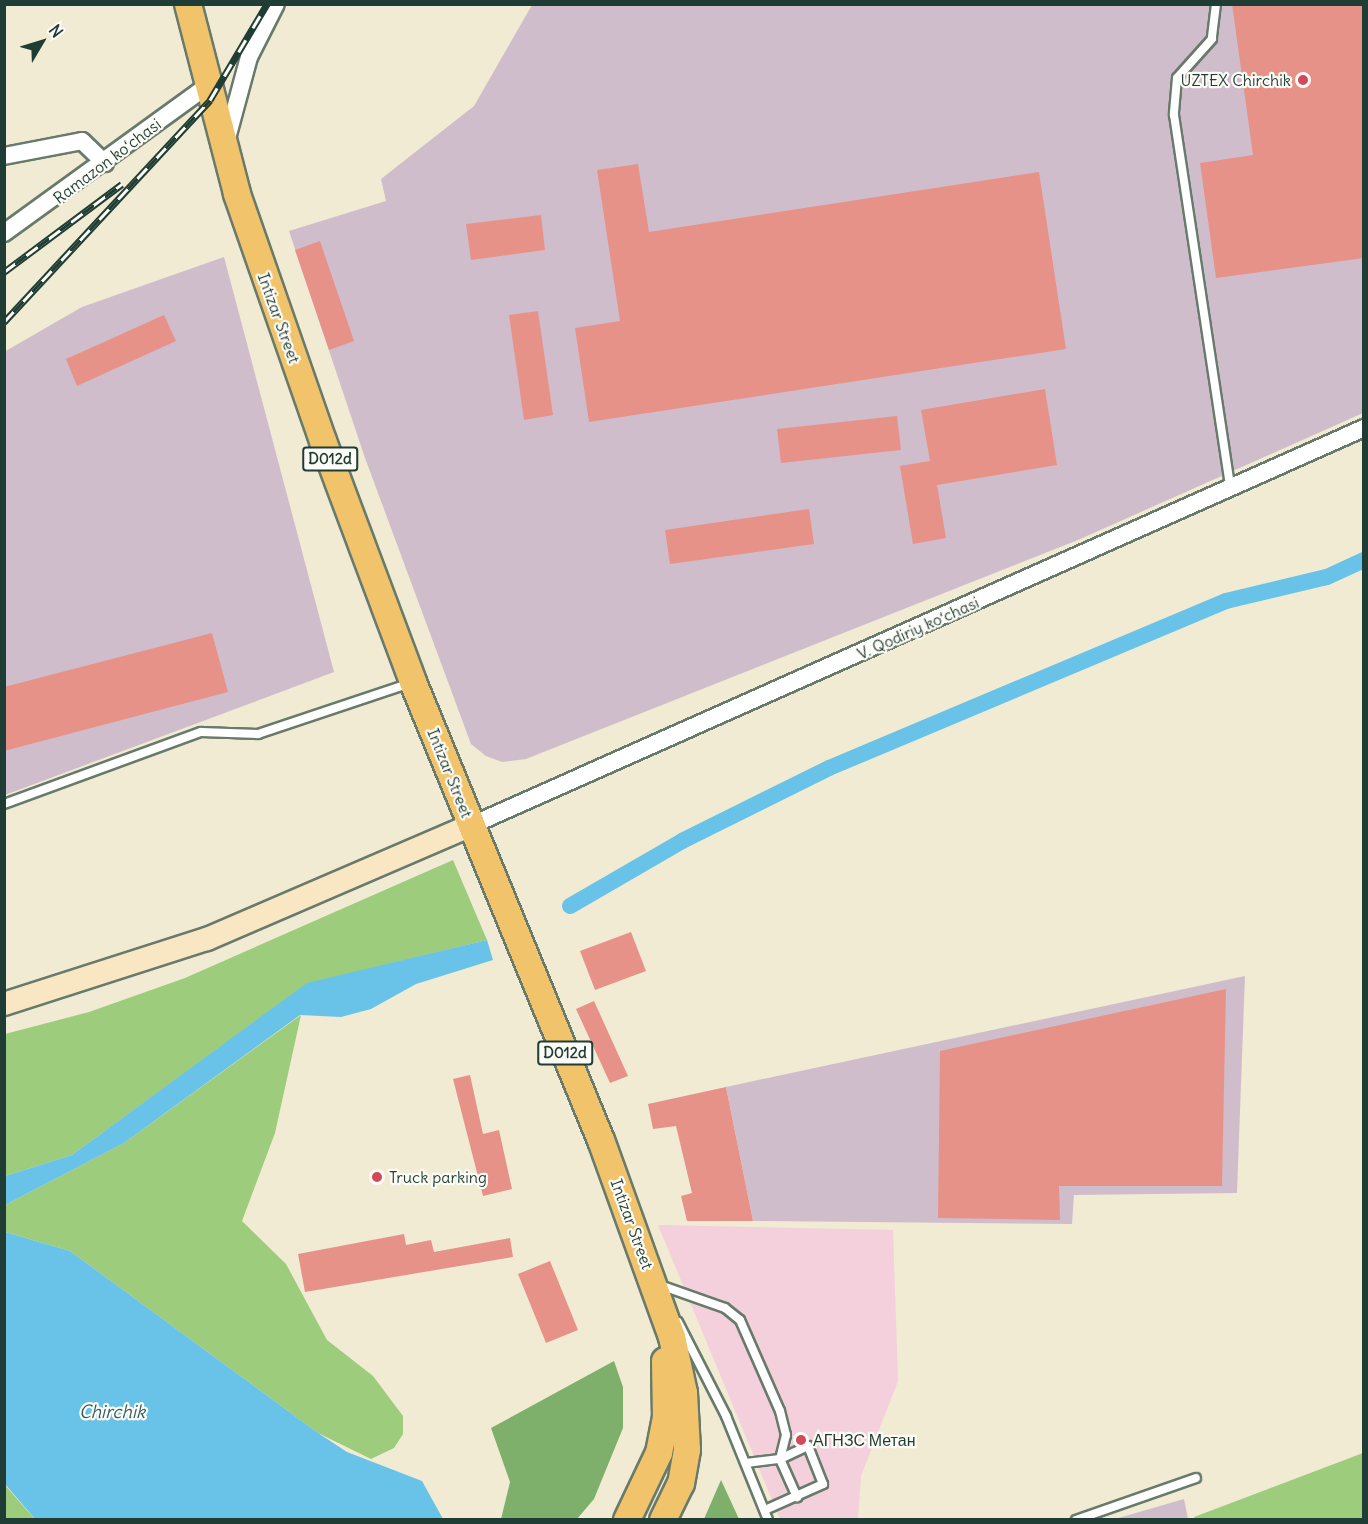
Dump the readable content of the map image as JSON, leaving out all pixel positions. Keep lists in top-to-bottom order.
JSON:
{
  "streets": {
    "main road": ["Intizar Street", "D012d"],
    "street": ["Ramazon ko‘chasi", "V. Qodiriy ko‘chasi"]
  },
  "crossings": [
    ["Ramazon ko‘chasi", "Intizar Street"],
    ["Intizar Street", "D012d"],
    ["Intizar Street", "V. Qodiriy ko‘chasi"]
  ],
  "water": ["Chirchik"],
  "places": ["UZTEX Chirchik", "Truck parking", "АГНЗС Метан"],
  "north": "top right"
}
